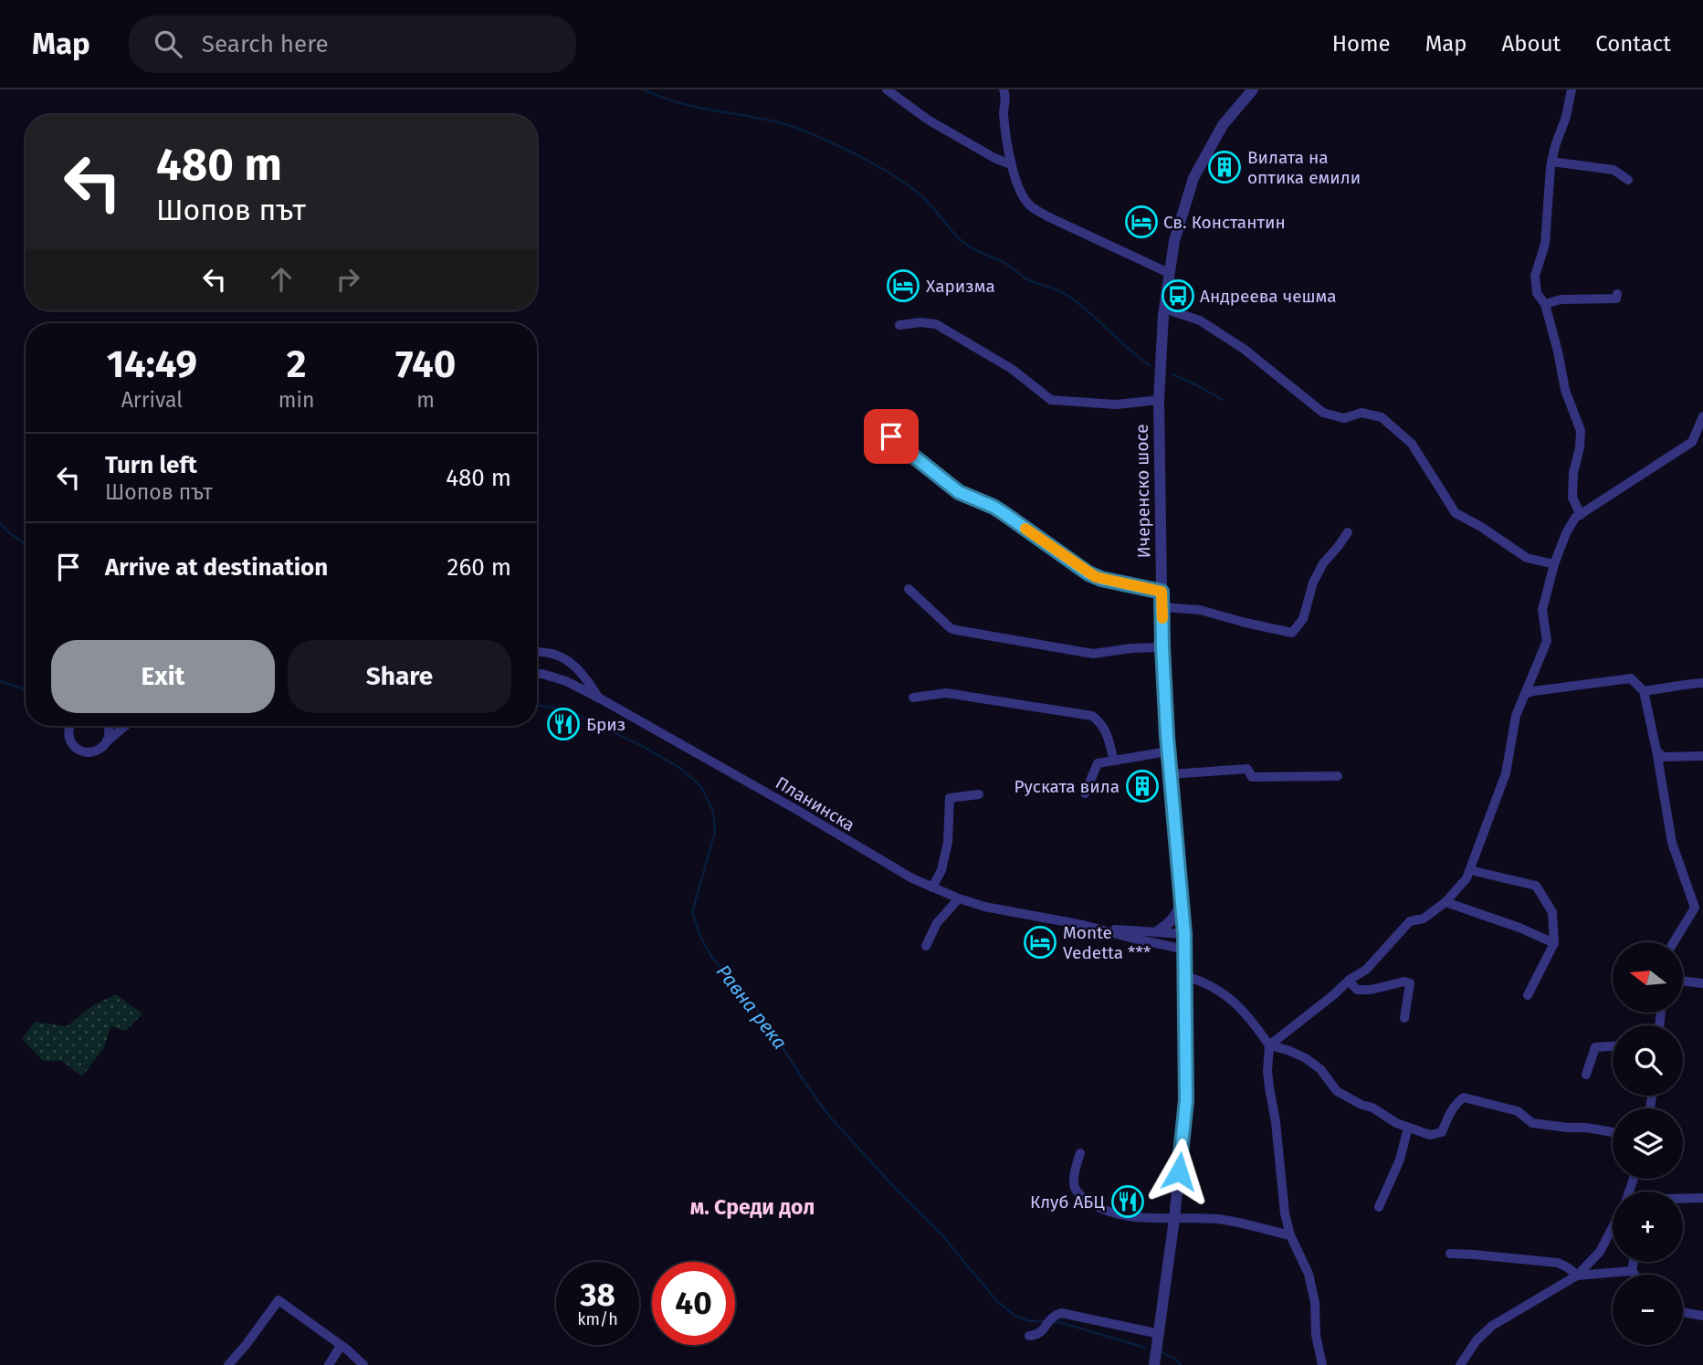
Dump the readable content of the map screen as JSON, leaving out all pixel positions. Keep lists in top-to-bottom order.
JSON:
{
  "streets": {
    "street": ["Ичеренско шосе", "Планинска"]
  },
  "districts": ["м. Среди дол"],
  "water": ["Равна река"],
  "places": {
    "building": ["Вилата на оптика емили", "Руската вила"],
    "hotel": ["Св. Константин", "Харизма", "Monte Vedetta ***"],
    "bus stop": ["Андреева чешма"],
    "restaurant": ["Бриз", "Клуб АБЦ"]
  },
  "north": "left",
  "page": {
    "header": "Map",
    "search": "Search here",
    "nav": [
      "Home",
      "Map",
      "About",
      "Contact"
    ],
    "turn": ["480 m", "Шопов път"],
    "eta": [
      "14:49",
      "Arrival",
      "2",
      "min",
      "740",
      "m"
    ],
    "list": [
      {
        "name": "Turn left",
        "note": "Шопов път",
        "value": "480 m"
      },
      {
        "name": "Arrive at destination",
        "value": "260 m"
      }
    ],
    "buttons": ["Exit", "Share"],
    "map_buttons": ["+", "−"],
    "speed": "38 km/h",
    "limit": "40"
  }
}
